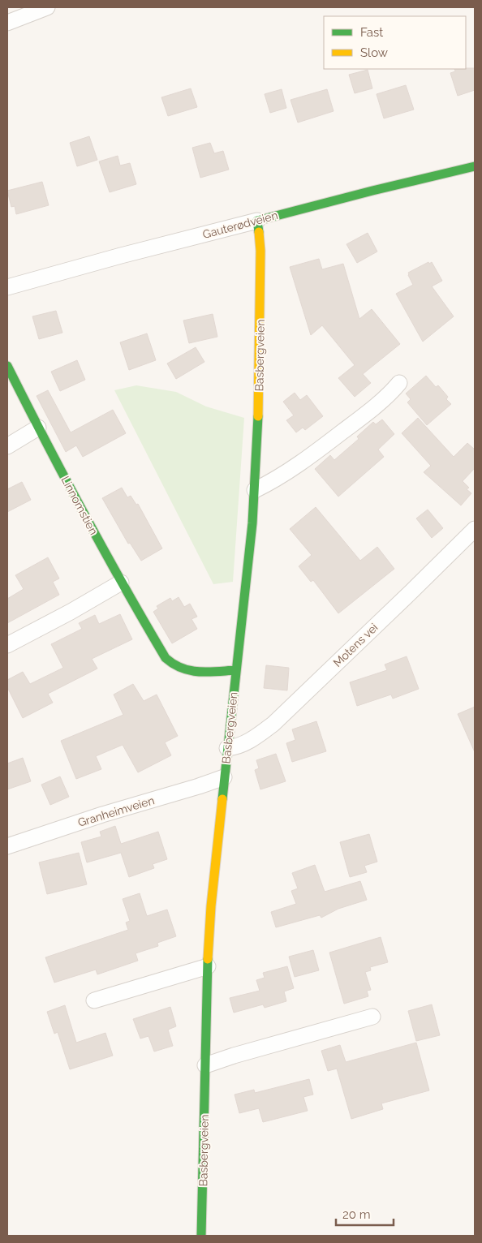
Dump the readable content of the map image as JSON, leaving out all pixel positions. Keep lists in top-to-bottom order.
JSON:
{
  "streets": {
    "main road": ["Gauterødveien", "Basbergveien", "Linnomstien"],
    "street": ["Motens vei", "Granheimveien"]
  },
  "crossings": [
    ["Gauterødveien", "Basbergveien"],
    ["Basbergveien", "Linnomstien"],
    ["Basbergveien", "Motens vei"],
    ["Basbergveien", "Granheimveien"]
  ],
  "legend": ["Fast", "Slow"],
  "scale_bar": "20 m"
}
